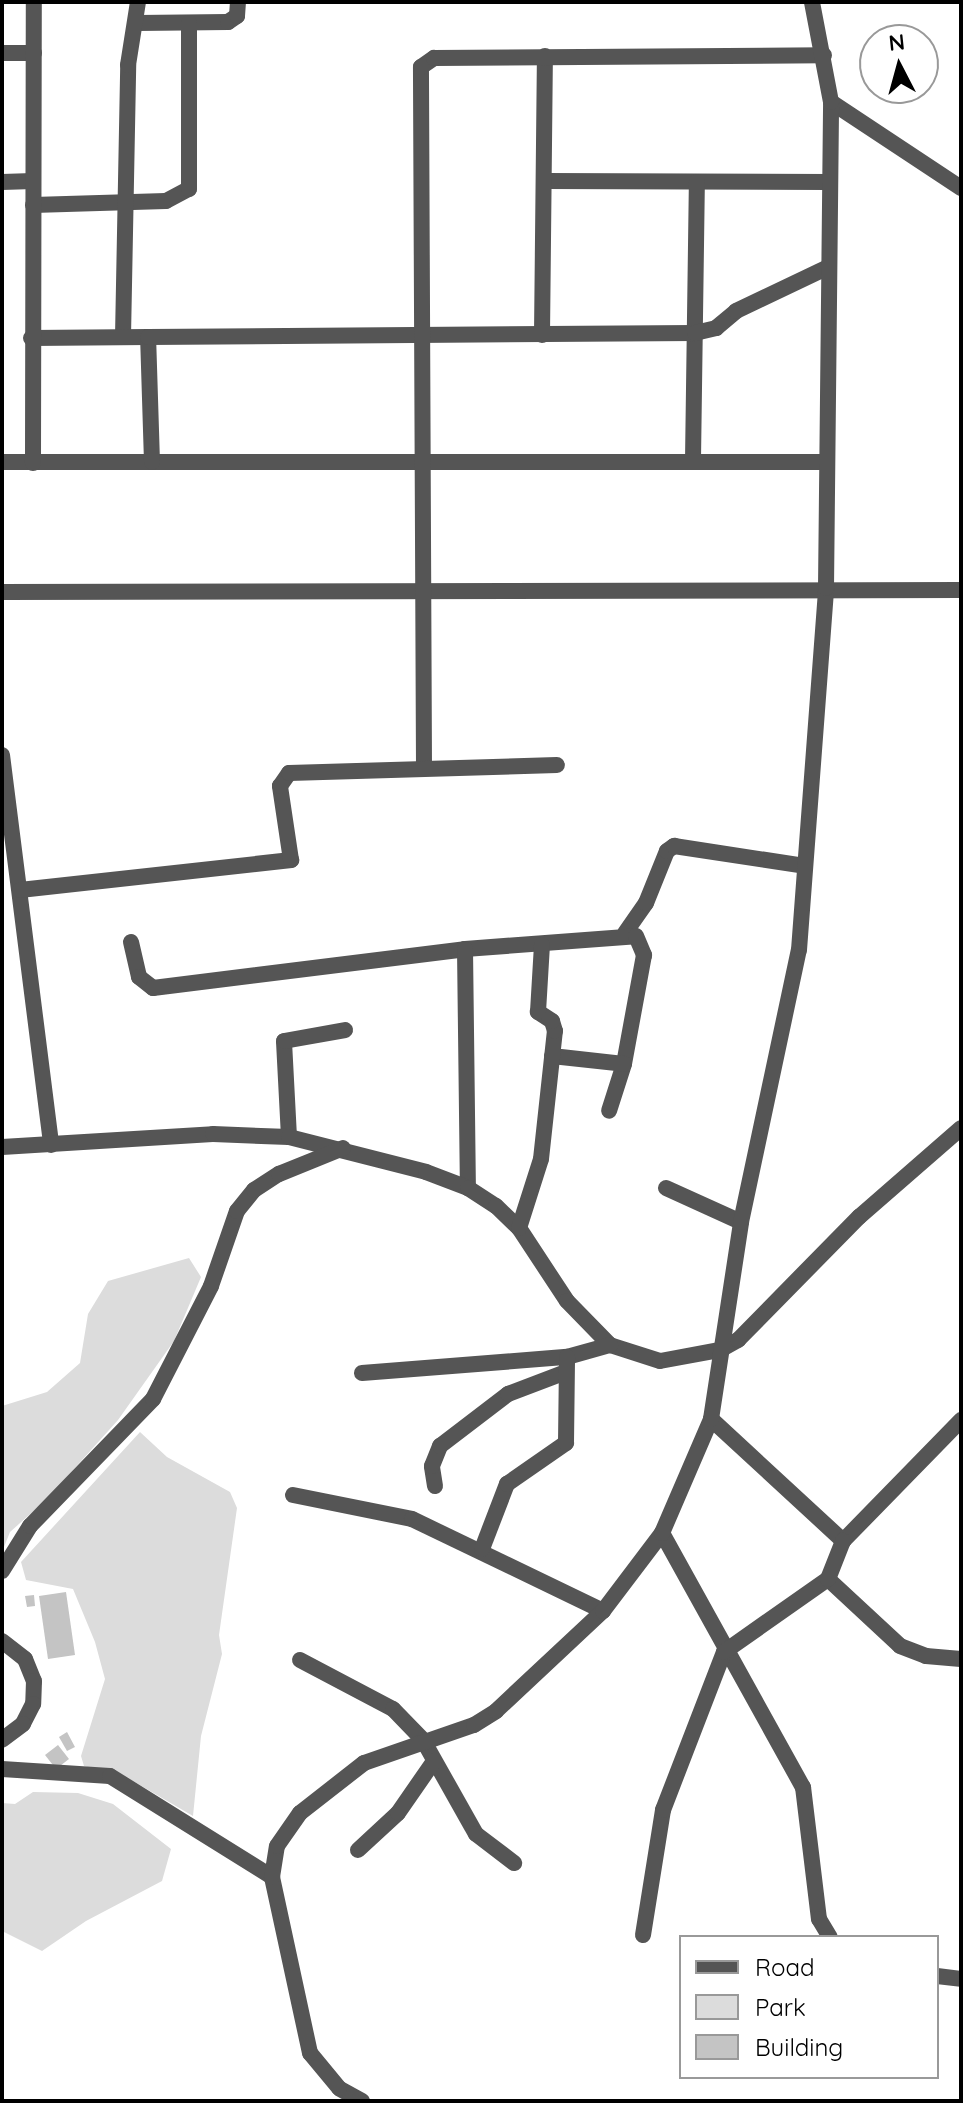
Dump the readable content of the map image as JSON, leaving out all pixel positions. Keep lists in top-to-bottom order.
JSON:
{
  "legend": ["Road", "Park", "Building"],
  "north": "top"
}
